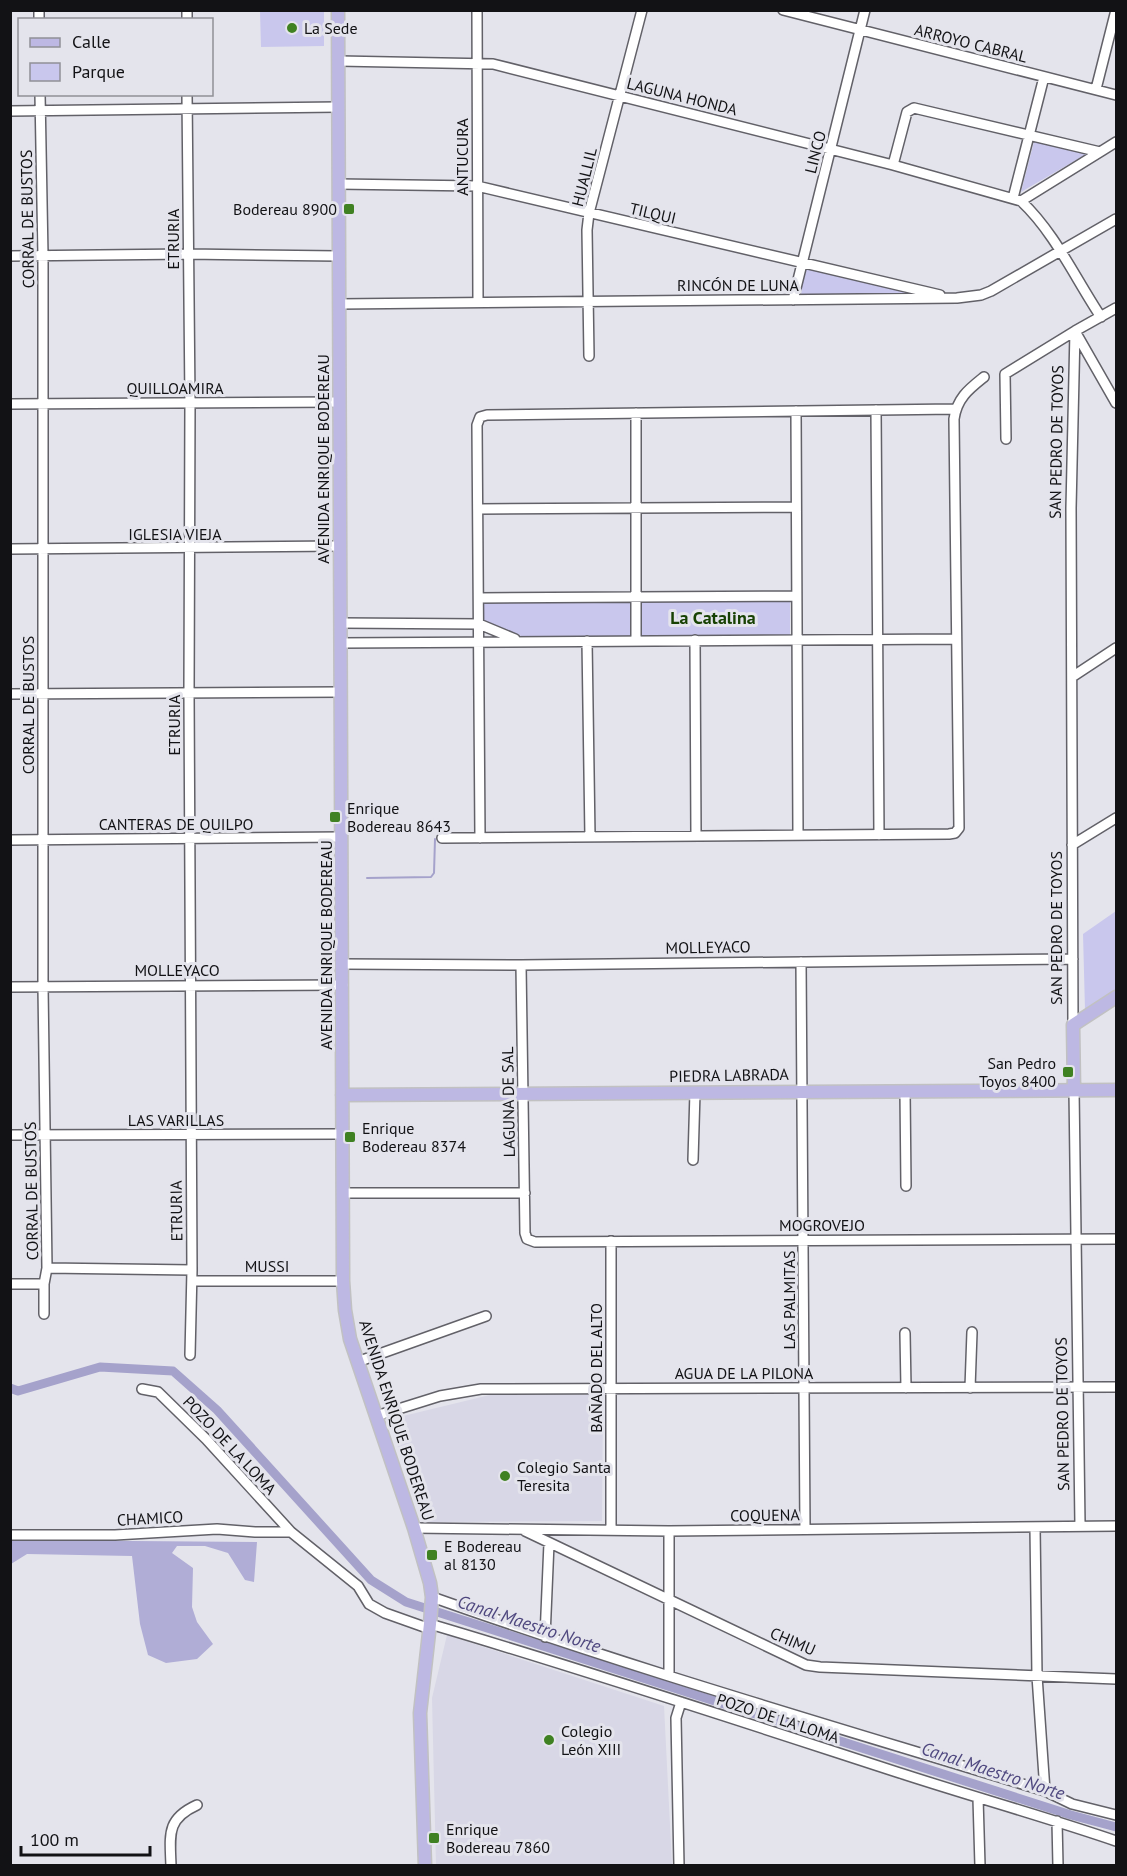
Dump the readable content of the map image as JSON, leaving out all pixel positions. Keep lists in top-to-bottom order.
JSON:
{
  "streets": {
    "main road": ["SAN PEDRO DE TOYOS", "AVENIDA ENRIQUE BODEREAU", "PIEDRA LABRADA"],
    "street": [
      "ARROYO CABRAL",
      "LAGUNA HONDA",
      "LINCO",
      "ANTUCURA",
      "HUALLIL",
      "TILQUI",
      "CORRAL DE BUSTOS",
      "ETRURIA",
      "RINCÓN DE LUNA",
      "QUILLOAMIRA",
      "IGLESIA VIEJA",
      "CANTERAS DE QUILPO",
      "MOLLEYACO",
      "LAGUNA DE SAL",
      "LAS VARILLAS",
      "MOGROVEJO",
      "MUSSI",
      "LAS PALMITAS",
      "BAÑADO DEL ALTO",
      "AGUA DE LA PILONA",
      "POZO DE LA LOMA",
      "COQUENA",
      "CHAMICO",
      "CHIMU"
    ]
  },
  "crossings": [
    ["ARROYO CABRAL", "LINCO"],
    ["LAGUNA HONDA", "LINCO"],
    ["LAGUNA HONDA", "ANTUCURA"],
    ["LAGUNA HONDA", "HUALLIL"],
    ["LAGUNA HONDA", "AVENIDA ENRIQUE BODEREAU"],
    ["LINCO", "TILQUI"],
    ["LINCO", "RINCÓN DE LUNA"],
    ["ANTUCURA", "TILQUI"],
    ["ANTUCURA", "RINCÓN DE LUNA"],
    ["HUALLIL", "TILQUI"],
    ["HUALLIL", "RINCÓN DE LUNA"],
    ["TILQUI", "RINCÓN DE LUNA"],
    ["TILQUI", "AVENIDA ENRIQUE BODEREAU"],
    ["CORRAL DE BUSTOS", "QUILLOAMIRA"],
    ["CORRAL DE BUSTOS", "IGLESIA VIEJA"],
    ["CORRAL DE BUSTOS", "CANTERAS DE QUILPO"],
    ["CORRAL DE BUSTOS", "MOLLEYACO"],
    ["CORRAL DE BUSTOS", "LAS VARILLAS"],
    ["ETRURIA", "QUILLOAMIRA"],
    ["ETRURIA", "IGLESIA VIEJA"],
    ["ETRURIA", "CANTERAS DE QUILPO"],
    ["ETRURIA", "MOLLEYACO"],
    ["ETRURIA", "LAS VARILLAS"],
    ["ETRURIA", "MUSSI"],
    ["RINCÓN DE LUNA", "AVENIDA ENRIQUE BODEREAU"],
    ["QUILLOAMIRA", "AVENIDA ENRIQUE BODEREAU"],
    ["SAN PEDRO DE TOYOS", "MOLLEYACO"],
    ["SAN PEDRO DE TOYOS", "PIEDRA LABRADA"],
    ["SAN PEDRO DE TOYOS", "MOGROVEJO"],
    ["SAN PEDRO DE TOYOS", "AGUA DE LA PILONA"],
    ["SAN PEDRO DE TOYOS", "COQUENA"],
    ["AVENIDA ENRIQUE BODEREAU", "IGLESIA VIEJA"],
    ["AVENIDA ENRIQUE BODEREAU", "CANTERAS DE QUILPO"],
    ["AVENIDA ENRIQUE BODEREAU", "MOLLEYACO"],
    ["AVENIDA ENRIQUE BODEREAU", "PIEDRA LABRADA"],
    ["AVENIDA ENRIQUE BODEREAU", "LAS VARILLAS"],
    ["AVENIDA ENRIQUE BODEREAU", "MUSSI"],
    ["AVENIDA ENRIQUE BODEREAU", "AGUA DE LA PILONA"],
    ["AVENIDA ENRIQUE BODEREAU", "POZO DE LA LOMA"],
    ["AVENIDA ENRIQUE BODEREAU", "COQUENA"],
    ["MOLLEYACO", "LAGUNA DE SAL"],
    ["MOLLEYACO", "LAS PALMITAS"],
    ["PIEDRA LABRADA", "LAGUNA DE SAL"],
    ["PIEDRA LABRADA", "LAS PALMITAS"],
    ["LAGUNA DE SAL", "MOGROVEJO"],
    ["MOGROVEJO", "LAS PALMITAS"],
    ["MOGROVEJO", "BAÑADO DEL ALTO"],
    ["LAS PALMITAS", "AGUA DE LA PILONA"],
    ["LAS PALMITAS", "COQUENA"],
    ["BAÑADO DEL ALTO", "AGUA DE LA PILONA"],
    ["BAÑADO DEL ALTO", "COQUENA"],
    ["POZO DE LA LOMA", "CHAMICO"],
    ["COQUENA", "CHIMU"]
  ],
  "districts": ["La Catalina"],
  "water": ["Canal Maestro Norte"],
  "places": {
    "other": ["La Sede", "Colegio Santa Teresita", "Colegio León XIII"],
    "transit": [
      "Bodereau 8900",
      "Enrique Bodereau 8643",
      "San Pedro Toyos 8400",
      "Enrique Bodereau 8374",
      "E Bodereau al 8130",
      "Enrique Bodereau 7860"
    ]
  },
  "legend": ["Calle", "Parque"],
  "scale_bar": "100 m"
}
